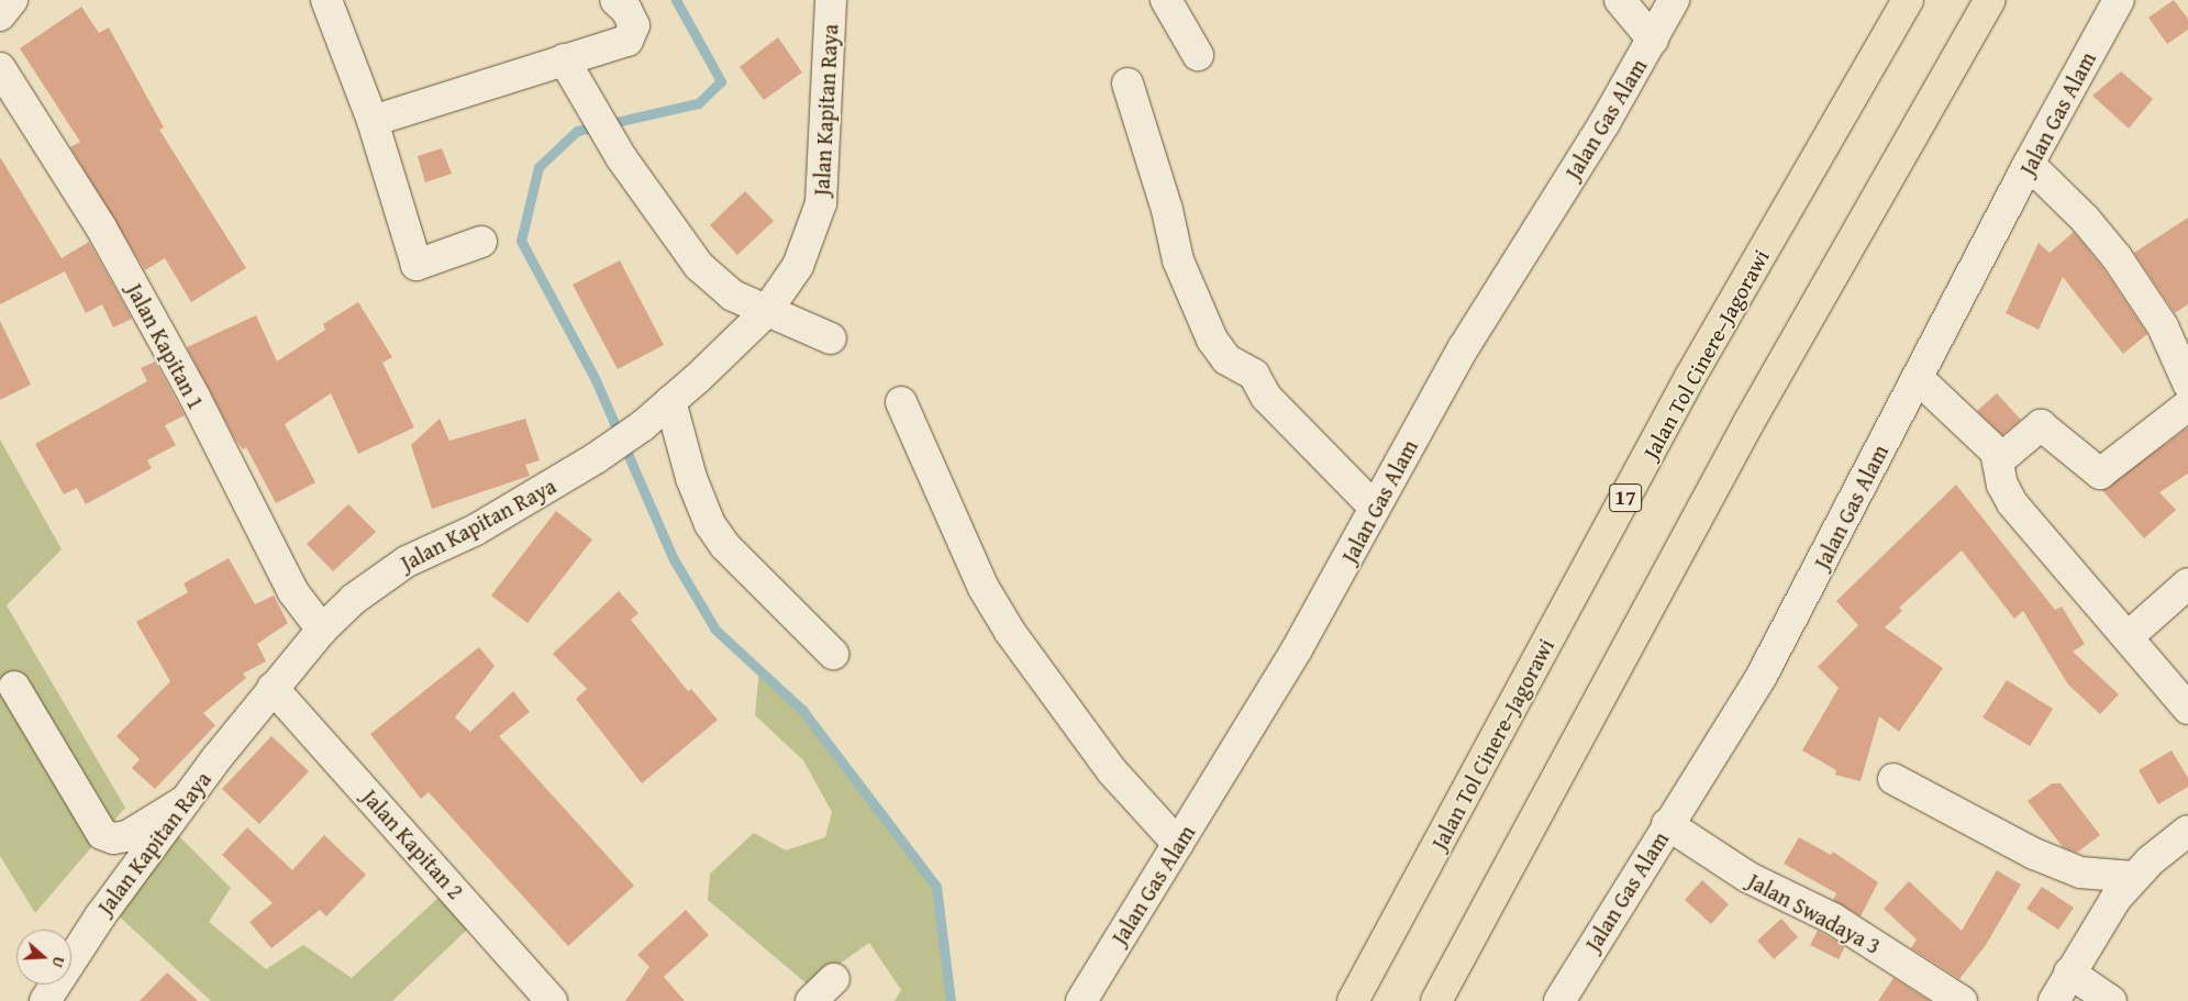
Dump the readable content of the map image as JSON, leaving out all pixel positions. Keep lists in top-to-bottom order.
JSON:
{
  "streets": {
    "highway": ["Jalan Tol Cinere–Jagorawi", "17"],
    "street": [
      "Jalan Kapitan Raya",
      "Jalan Gas Alam",
      "Jalan Kapitan 1",
      "Jalan Kapitan 2",
      "Jalan Swadaya 3"
    ]
  },
  "crossings": [
    ["Jalan Kapitan Raya", "Jalan Kapitan 1"],
    ["Jalan Kapitan Raya", "Jalan Kapitan 2"],
    ["Jalan Gas Alam", "Jalan Swadaya 3"]
  ],
  "north": "right"
}
